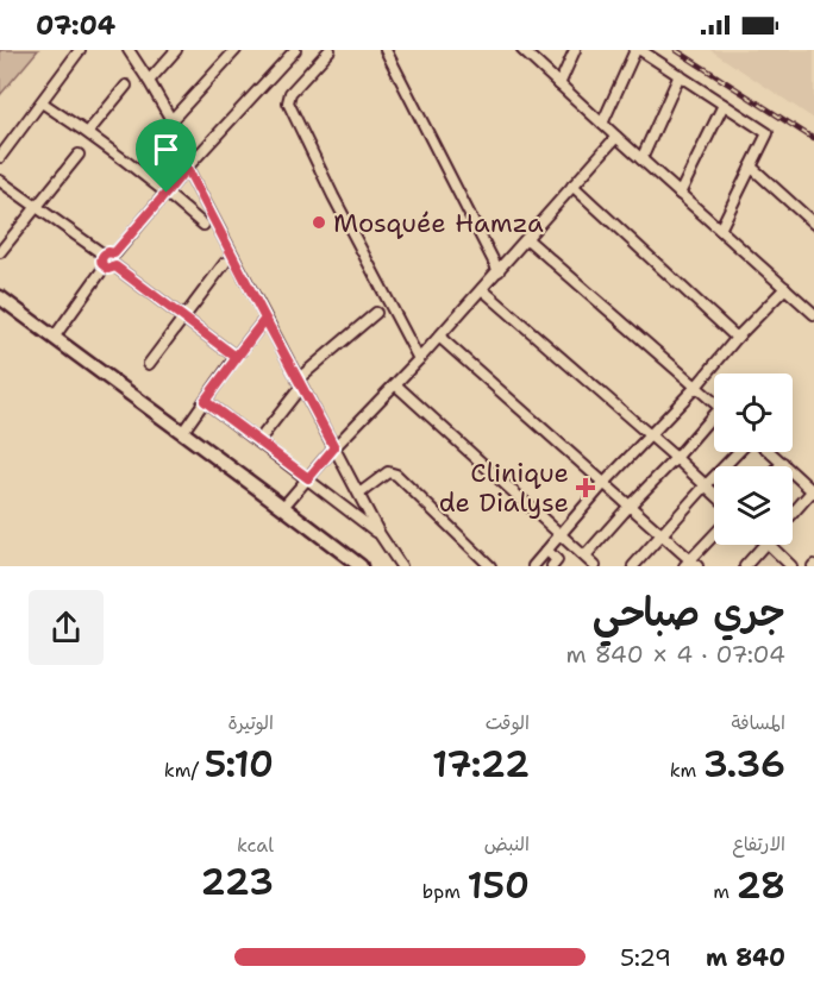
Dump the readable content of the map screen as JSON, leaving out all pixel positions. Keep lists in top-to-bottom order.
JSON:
{
  "places": {
    "other": ["Mosquée Hamza"],
    "health": ["Clinique de Dialyse"]
  },
  "page": {
    "status": "07:04",
    "heading": ["جري صباحي", "07:04 · 4 × 840 m"],
    "stats": [
      ["المسافة", "3.36 km"],
      ["الوقت", "17:22"],
      ["الوتيرة", "5:10 /km"],
      ["الارتفاع", "28 m"],
      ["النبض", "150 bpm"],
      ["kcal", "223"]
    ],
    "list": [
      {
        "name": "840 m",
        "note": "5:29"
      }
    ]
  }
}
